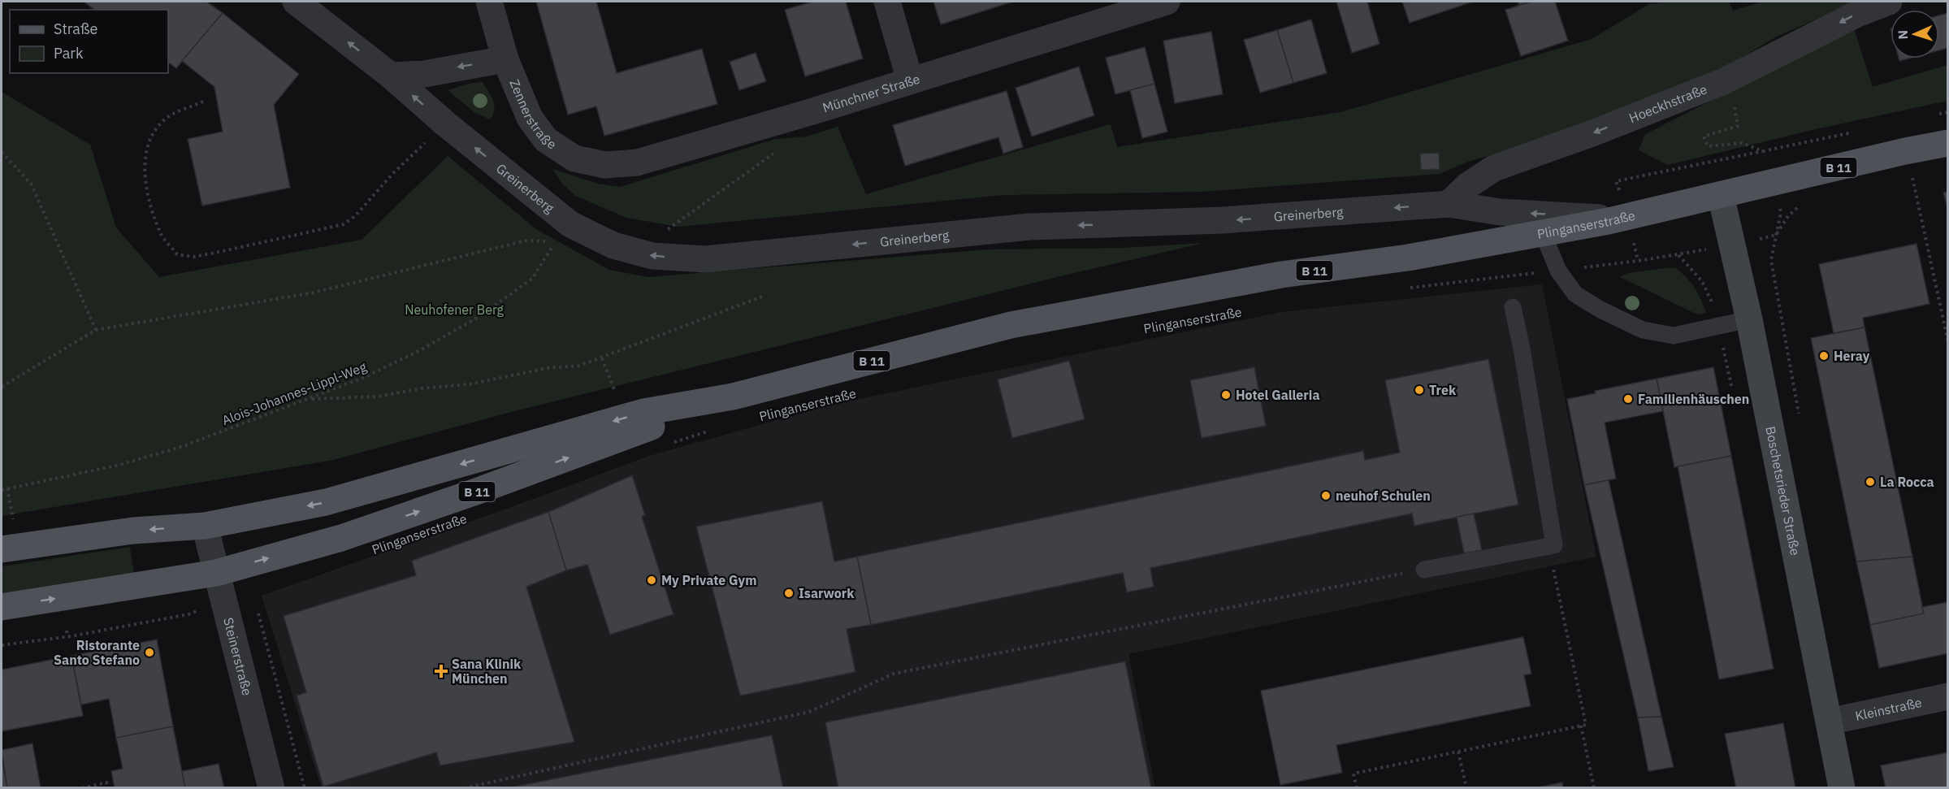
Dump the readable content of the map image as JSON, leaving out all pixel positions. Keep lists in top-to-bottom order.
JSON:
{
  "streets": {
    "main road": ["B 11", "Plinganserstraße", "Boschetsrieder Straße"],
    "street": [
      "Münchner Straße",
      "Hoeckhstraße",
      "Zennerstraße",
      "Greinerberg",
      "Steinerstraße",
      "Kleinstraße"
    ],
    "path": ["Alois-Johannes-Lippl-Weg"]
  },
  "crossings": [
    ["Münchner Straße", "Zennerstraße"],
    ["Hoeckhstraße", "Greinerberg"],
    ["B 11", "Plinganserstraße"],
    ["B 11", "Boschetsrieder Straße"],
    ["Greinerberg", "Plinganserstraße"],
    ["Plinganserstraße", "Boschetsrieder Straße"],
    ["Plinganserstraße", "Steinerstraße"],
    ["Boschetsrieder Straße", "Kleinstraße"]
  ],
  "one_way": ["Hoeckhstraße", "Greinerberg"],
  "parks": ["Neuhofener Berg"],
  "places": {
    "other": [
      "Heray",
      "Trek",
      "Hotel Galleria",
      "Familienhäuschen",
      "La Rocca",
      "neuhof Schulen",
      "My Private Gym",
      "Isarwork",
      "Ristorante Santo Stefano"
    ],
    "health": ["Sana Klinik München"]
  },
  "legend": ["Straße", "Park"],
  "north": "left"
}
